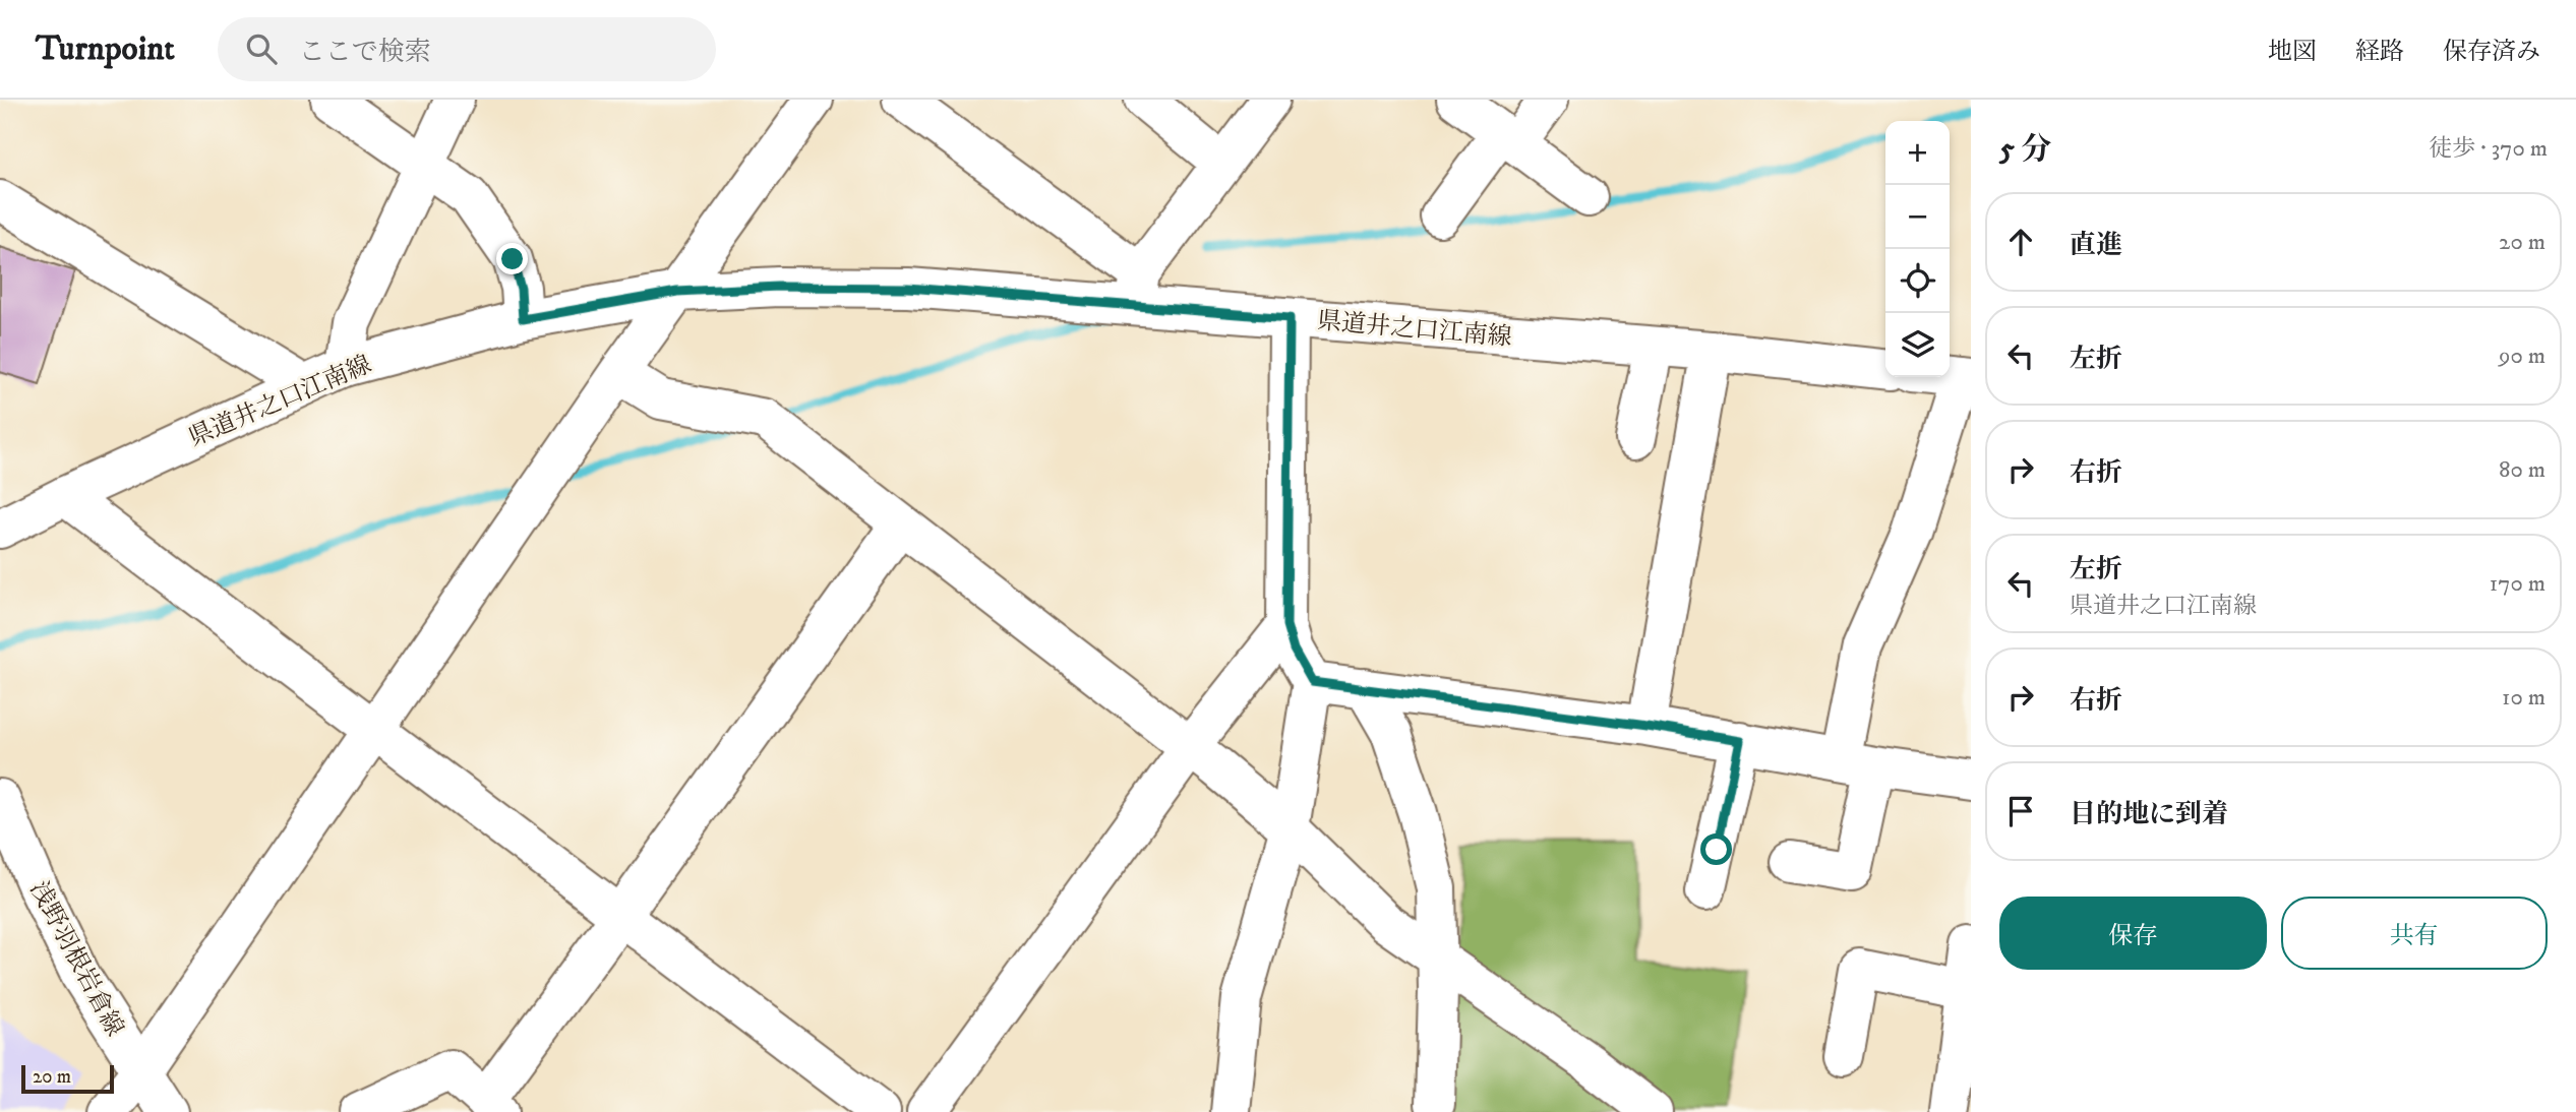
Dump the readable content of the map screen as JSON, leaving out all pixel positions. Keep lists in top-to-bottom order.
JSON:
{
  "streets": {
    "street": ["県道井之口江南線", "浅野羽根岩倉線"]
  },
  "scale_bar": "20 m",
  "page": {
    "header": "Turnpoint",
    "search": "ここで検索",
    "nav": ["地図", "経路", "保存済み"],
    "heading": ["5 分", "徒歩 · 370 m"],
    "map_buttons": ["+", "−"],
    "list": [
      ["直進", "20 m"],
      ["左折", "90 m"],
      ["右折", "80 m"],
      ["左折", "県道井之口江南線", "170 m"],
      ["右折", "10 m"],
      "目的地に到着"
    ],
    "buttons": ["保存", "共有"],
    "scale": "20 m"
  }
}
